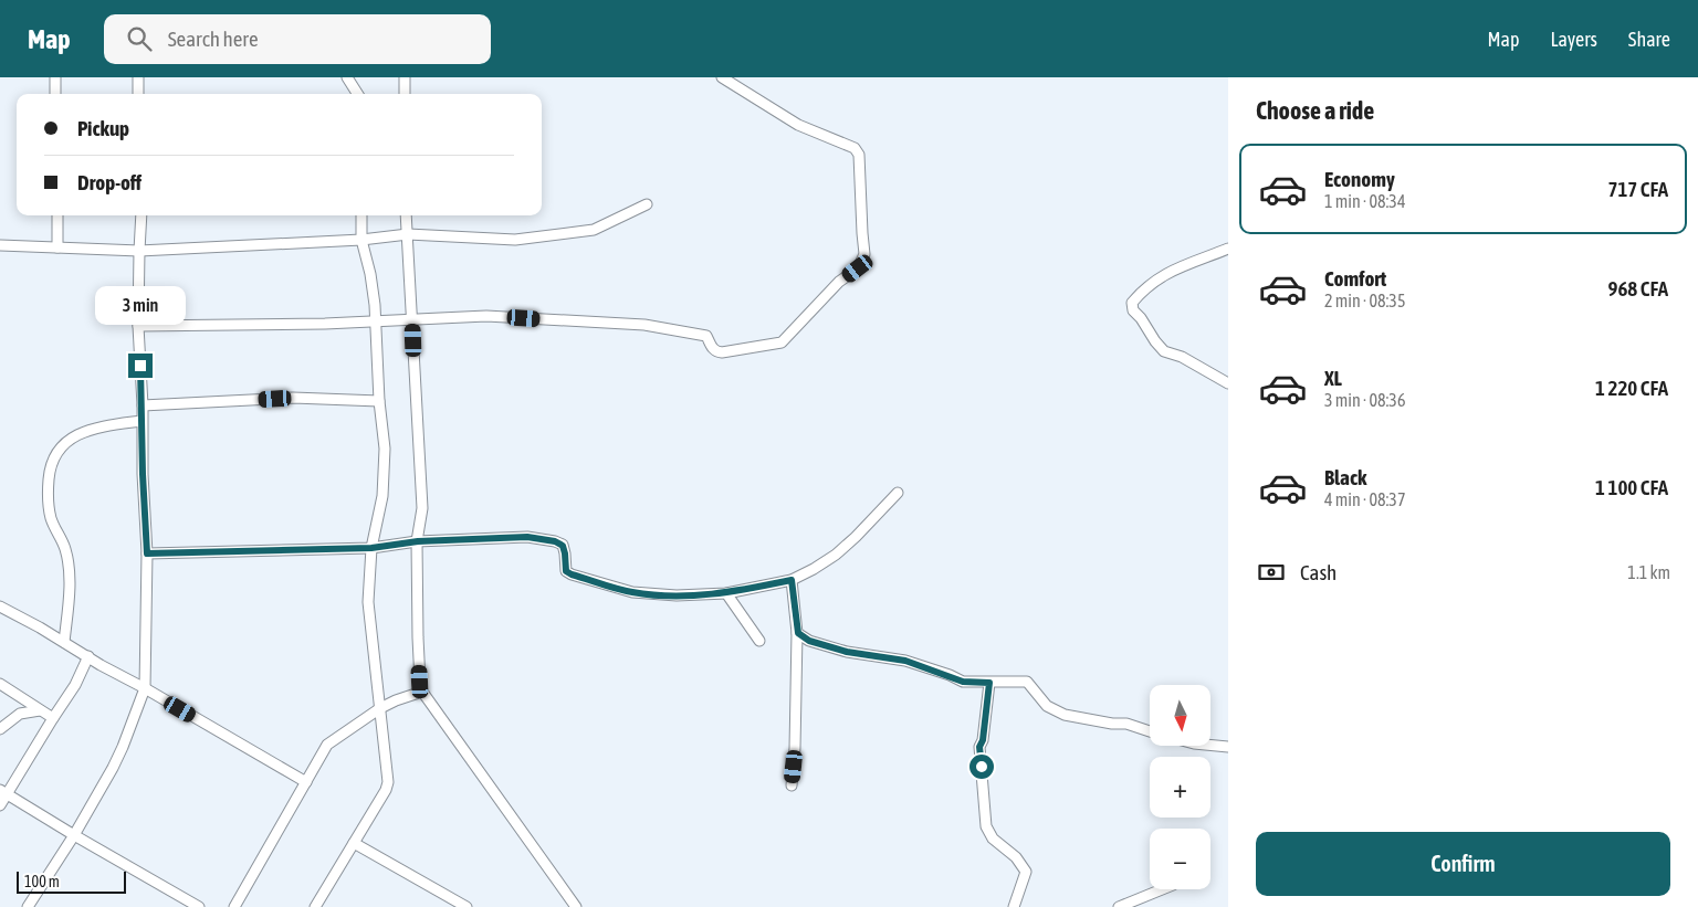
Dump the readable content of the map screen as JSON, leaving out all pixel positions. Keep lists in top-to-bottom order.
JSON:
{
  "scale_bar": "100 m",
  "north": "bottom",
  "page": {
    "header": "Map",
    "search": "Search here",
    "nav": ["Map", "Layers", "Share"],
    "heading": "Choose a ride",
    "banner": ["Pickup", "Drop-off"],
    "list": [
      {
        "name": "Economy",
        "note": "1 min · 08:34",
        "value": "717 CFA"
      },
      {
        "name": "Comfort",
        "note": "2 min · 08:35",
        "value": "968 CFA"
      },
      {
        "name": "XL",
        "note": "3 min · 08:36",
        "value": "1 220 CFA"
      },
      {
        "name": "Black",
        "note": "4 min · 08:37",
        "value": "1 100 CFA"
      }
    ],
    "bubble": "3 min",
    "pay": ["Cash", "1.1 km"],
    "map_buttons": ["+", "−"],
    "buttons": "Confirm",
    "scale": "100 m"
  }
}
